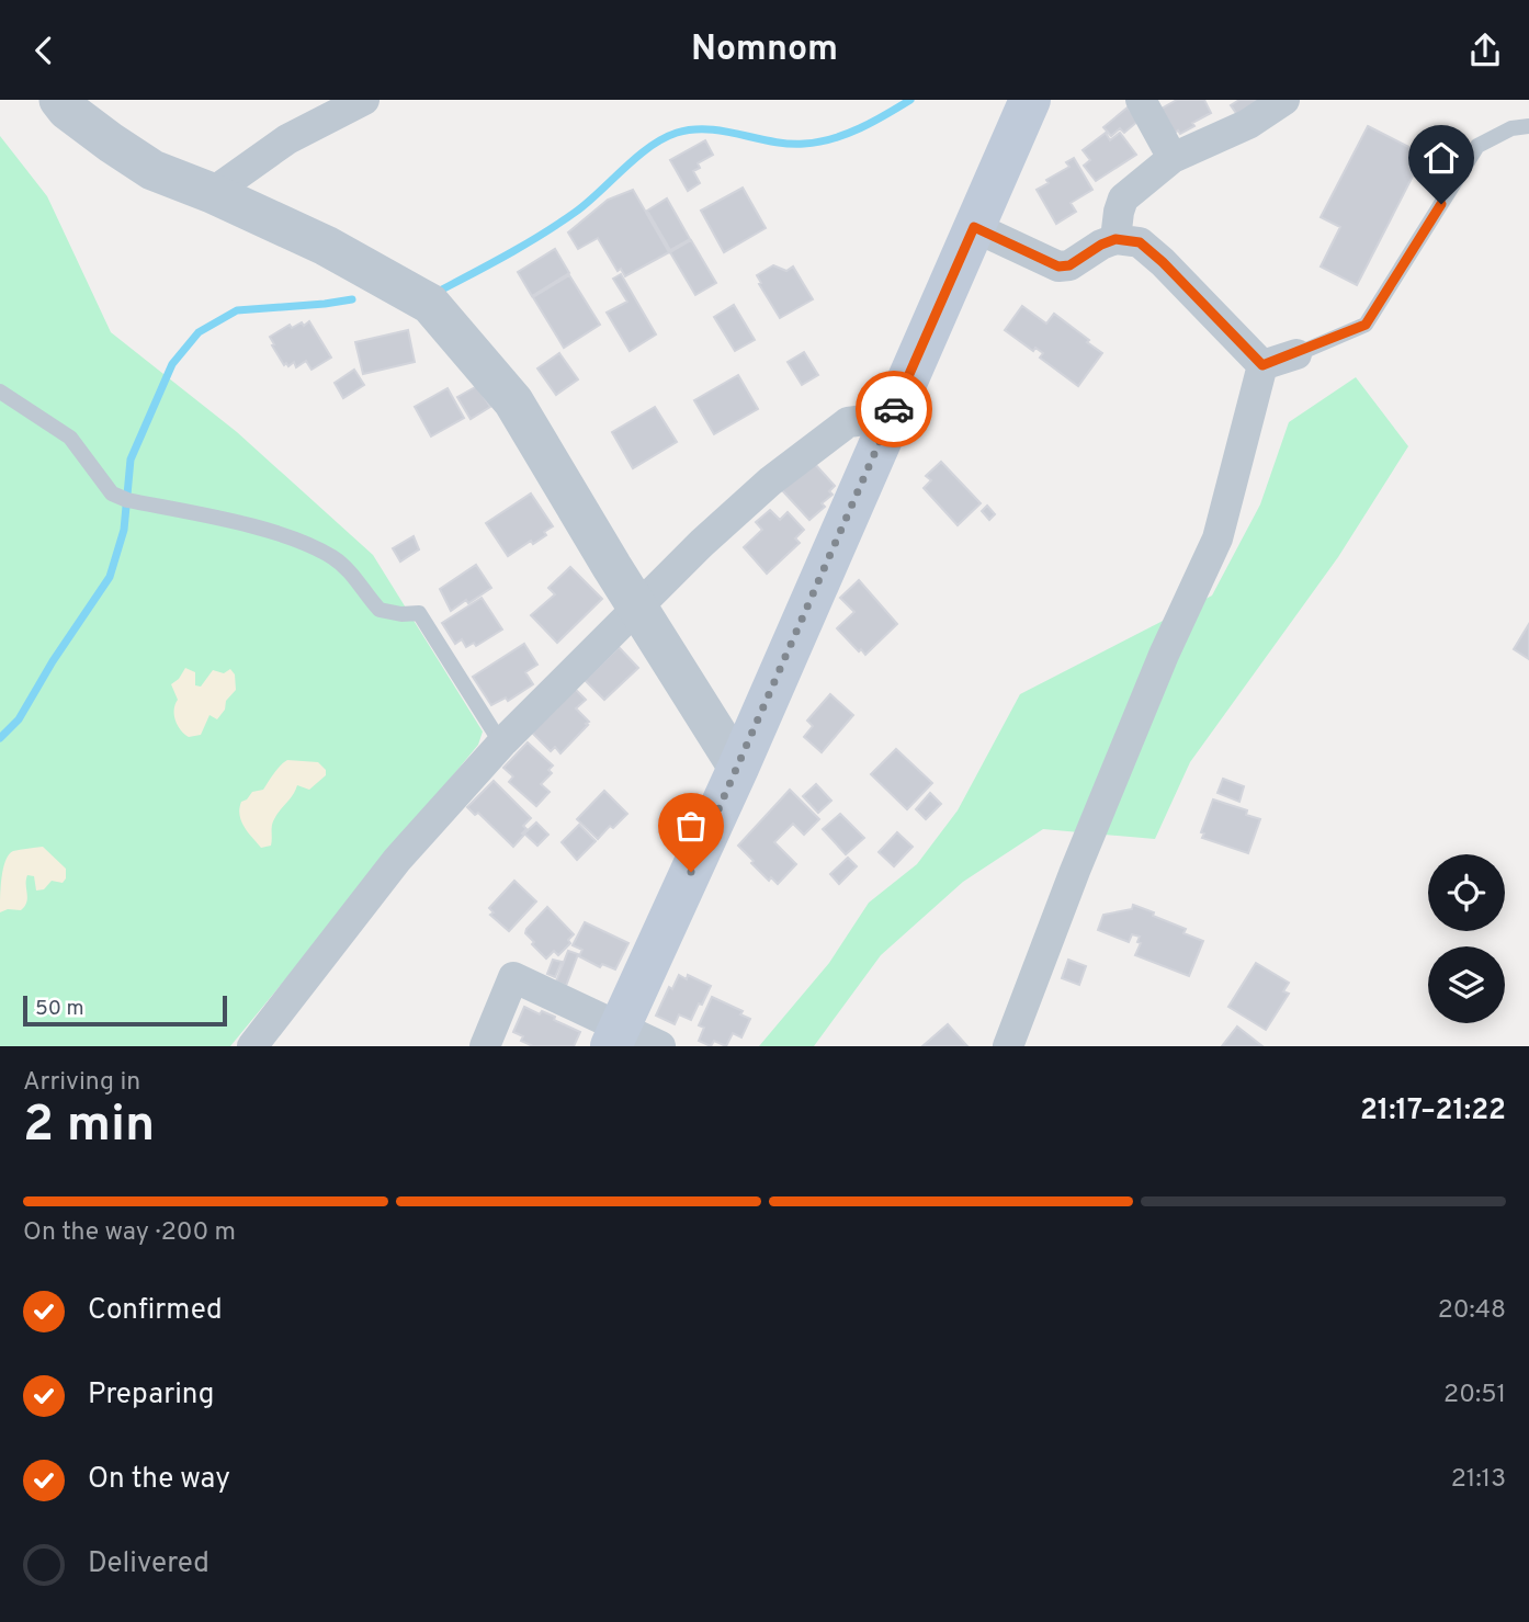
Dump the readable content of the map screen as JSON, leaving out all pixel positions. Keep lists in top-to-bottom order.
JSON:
{
  "scale_bar": "50 m",
  "page": {
    "header": "Nomnom",
    "scale": "50 m",
    "heading": ["2 min", "Arriving in", "21:17–21:22"],
    "bar": "On the way · 200 m",
    "list": [
      ["Confirmed", "20:48"],
      ["Preparing", "20:51"],
      ["On the way", "21:13"],
      "Delivered"
    ]
  }
}
